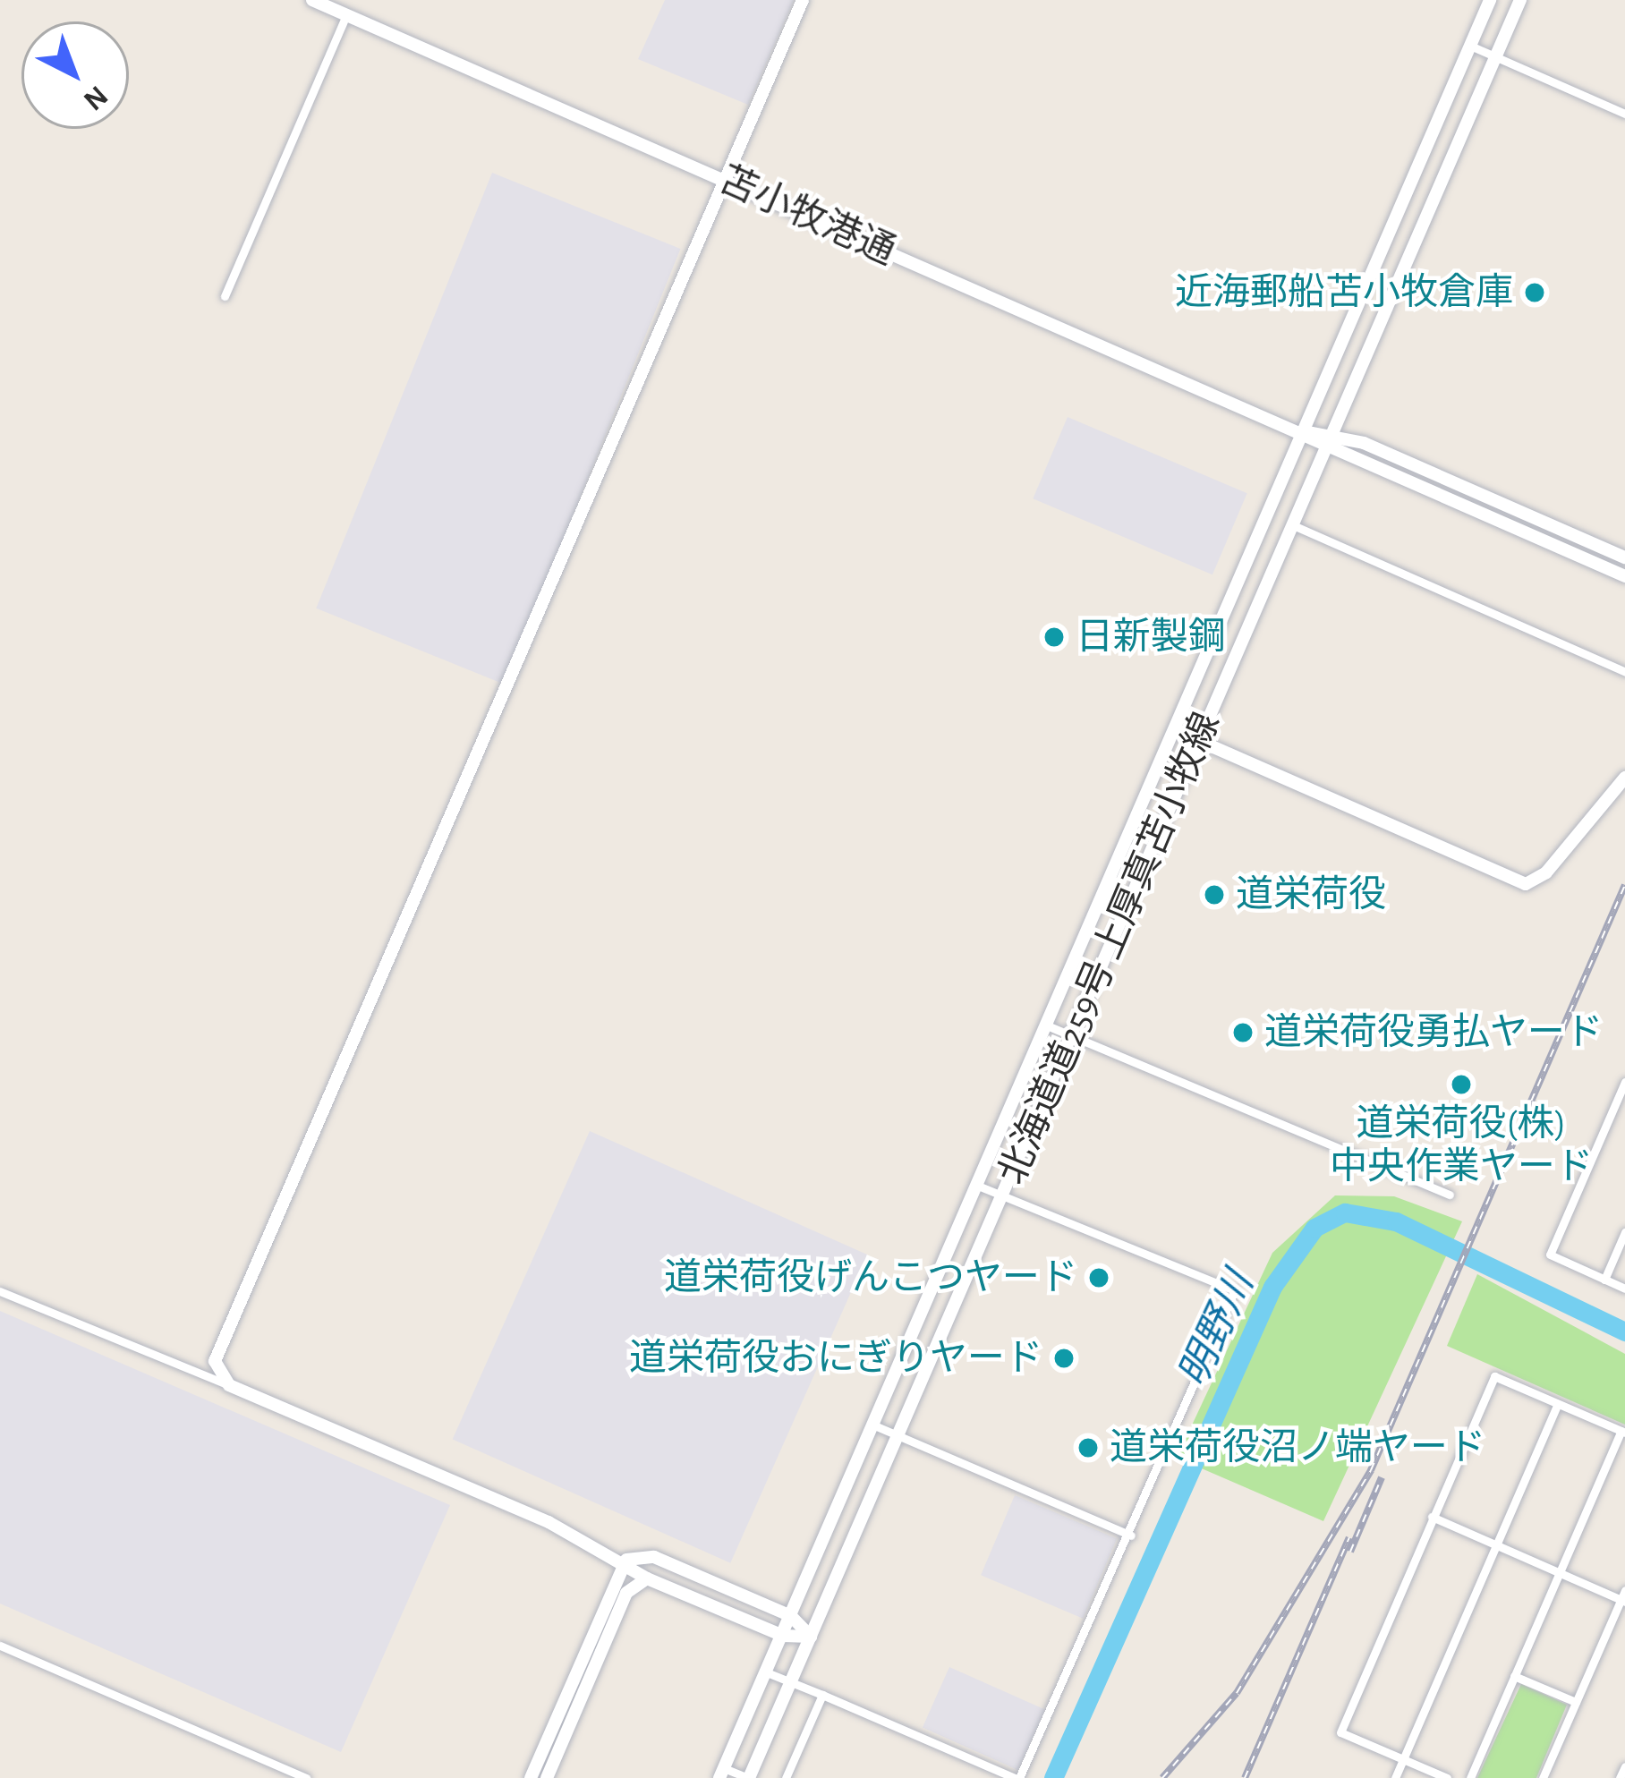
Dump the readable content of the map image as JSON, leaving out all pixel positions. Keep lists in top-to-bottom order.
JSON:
{
  "streets": {
    "street": ["苫小牧港通", "北海道道259号 上厚真苫小牧線"]
  },
  "crossings": [
    ["苫小牧港通", "北海道道259号 上厚真苫小牧線"]
  ],
  "water": ["明野川"],
  "places": [
    "近海郵船苫小牧倉庫",
    "日新製鋼",
    "道栄荷役",
    "道栄荷役勇払ヤード",
    "道栄荷役(株) 中央作業ヤード",
    "道栄荷役げんこつヤード",
    "道栄荷役おにぎりヤード",
    "道栄荷役沼ノ端ヤード"
  ],
  "north": "bottom right"
}
